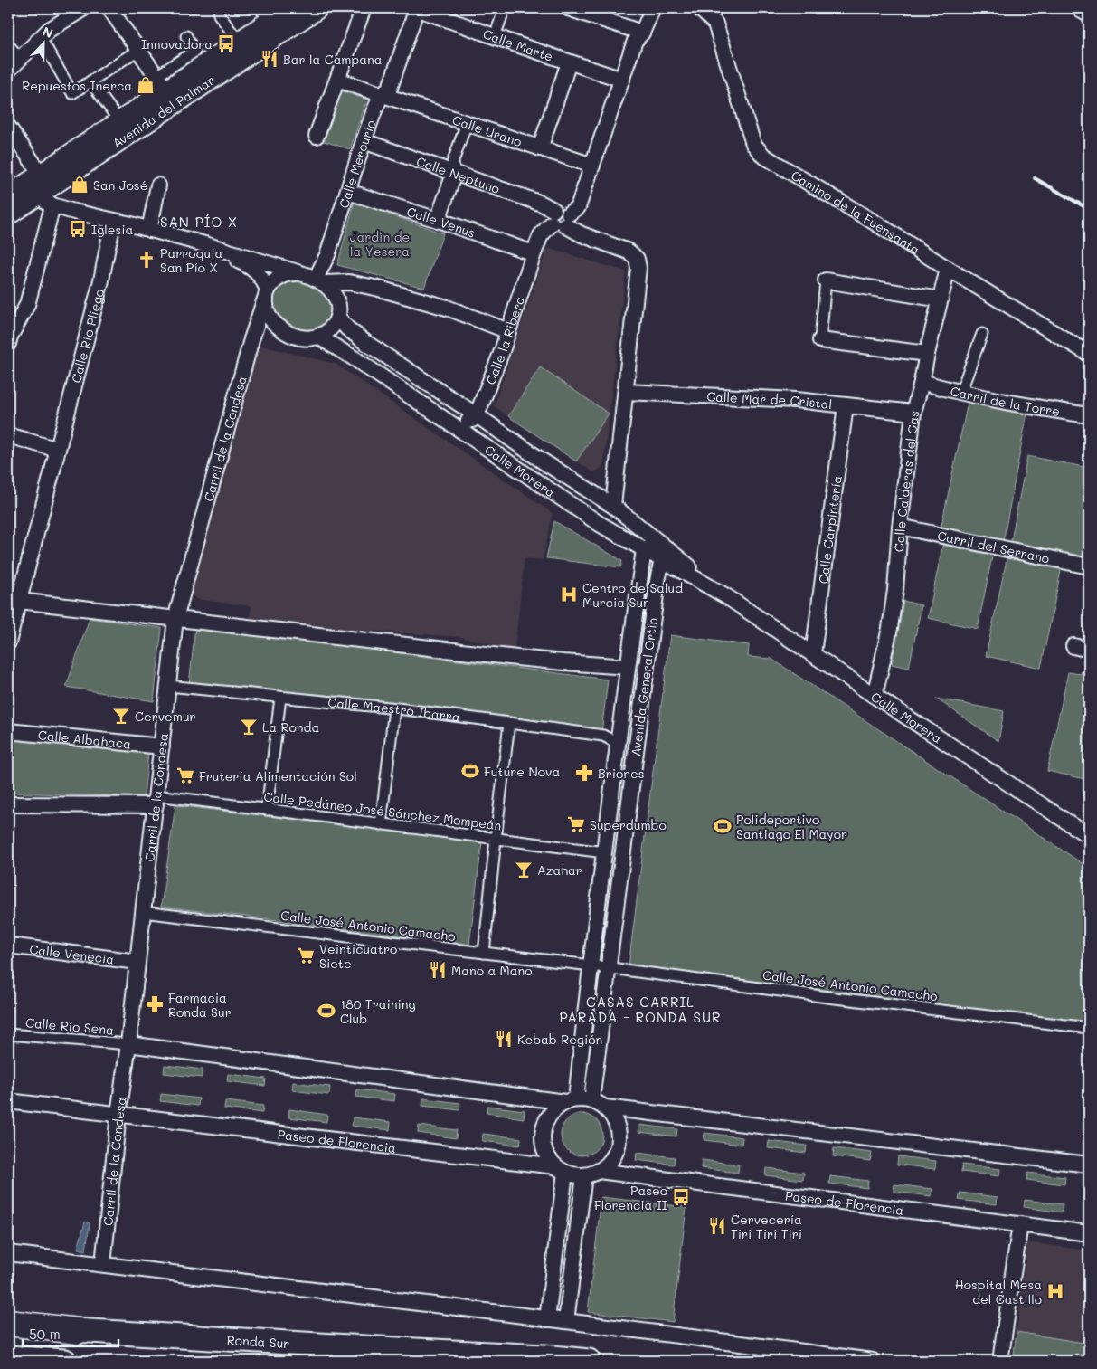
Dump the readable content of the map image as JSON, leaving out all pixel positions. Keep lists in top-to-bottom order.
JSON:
{
  "streets": {
    "main road": ["Avenida del Palmar", "Ronda Sur"],
    "street": [
      "Calle Marte",
      "Calle Urano",
      "Calle Mercurio",
      "Calle Neptuno",
      "Camino de la Fuensanta",
      "Calle Venus",
      "Calle Río Pliego",
      "Calle la Ribera",
      "Calle Mar de Cristal",
      "Carril de la Torre",
      "Carril de la Condesa",
      "Calle Morera",
      "Calle Calderas del Gas",
      "Calle Carpintería",
      "Carril del Serrano",
      "Avenida General Ortín",
      "Calle Maestro Ibarra",
      "Calle Albahaca",
      "Calle Pedáneo José Sánchez Mompeán",
      "Calle José Antonio Camacho",
      "Calle Venecia",
      "Calle Río Sena",
      "Paseo de Florencia"
    ]
  },
  "crossings": [
    ["Calle Marte", "Calle Mercurio"],
    ["Calle Marte", "Calle la Ribera"],
    ["Calle Urano", "Calle Mercurio"],
    ["Calle Urano", "Calle la Ribera"],
    ["Calle Mercurio", "Calle Neptuno"],
    ["Calle Mercurio", "Calle Venus"],
    ["Calle Mercurio", "Carril de la Condesa"],
    ["Calle Mercurio", "Calle Morera"],
    ["Calle Neptuno", "Calle la Ribera"],
    ["Calle Neptuno", "Calle Mar de Cristal"],
    ["Camino de la Fuensanta", "Calle Calderas del Gas"],
    ["Calle Venus", "Calle la Ribera"],
    ["Calle la Ribera", "Calle Morera"],
    ["Calle Mar de Cristal", "Calle Calderas del Gas"],
    ["Calle Mar de Cristal", "Calle Carpintería"],
    ["Carril de la Torre", "Calle Calderas del Gas"],
    ["Carril de la Condesa", "Calle Morera"],
    ["Carril de la Condesa", "Calle Maestro Ibarra"],
    ["Carril de la Condesa", "Calle Albahaca"],
    ["Carril de la Condesa", "Calle Pedáneo José Sánchez Mompeán"],
    ["Carril de la Condesa", "Calle José Antonio Camacho"],
    ["Carril de la Condesa", "Calle Venecia"],
    ["Carril de la Condesa", "Calle Río Sena"],
    ["Carril de la Condesa", "Paseo de Florencia"],
    ["Calle Morera", "Calle Calderas del Gas"],
    ["Calle Morera", "Calle Carpintería"],
    ["Calle Morera", "Avenida General Ortín"],
    ["Calle Calderas del Gas", "Carril del Serrano"],
    ["Avenida General Ortín", "Calle Maestro Ibarra"],
    ["Avenida General Ortín", "Calle Pedáneo José Sánchez Mompeán"],
    ["Avenida General Ortín", "Calle José Antonio Camacho"],
    ["Avenida General Ortín", "Paseo de Florencia"]
  ],
  "districts": ["SAN PÍO X", "CASAS CARRIL PARADA - RONDA SUR"],
  "parks": ["Jardín de la Yesera"],
  "places": {
    "bus stop": ["Innovadora", "Iglesia", "Paseo Florencia II"],
    "restaurant": [
      "Bar la Campana",
      "Mano a Mano",
      "Kebab Región",
      "Cervecería Tiri Tiri Tiri"
    ],
    "shop": ["Repuestos Inerca", "San José"],
    "church": ["Parroquia San Pío X"],
    "hospital": ["Centro de Salud Murcia Sur", "Hospital Mesa del Castillo"],
    "bar": ["Cervemur", "La Ronda", "Azahar"],
    "sports": ["Future Nova", "Polideportivo Santiago El Mayor", "180 Training Club"],
    "pharmacy": ["Briones", "Farmacia Ronda Sur"],
    "supermarket": ["Frutería Alimentación Sol", "Superdumbo", "Veinticuatro Siete"]
  },
  "scale_bar": "50 m",
  "north": "top"
}
